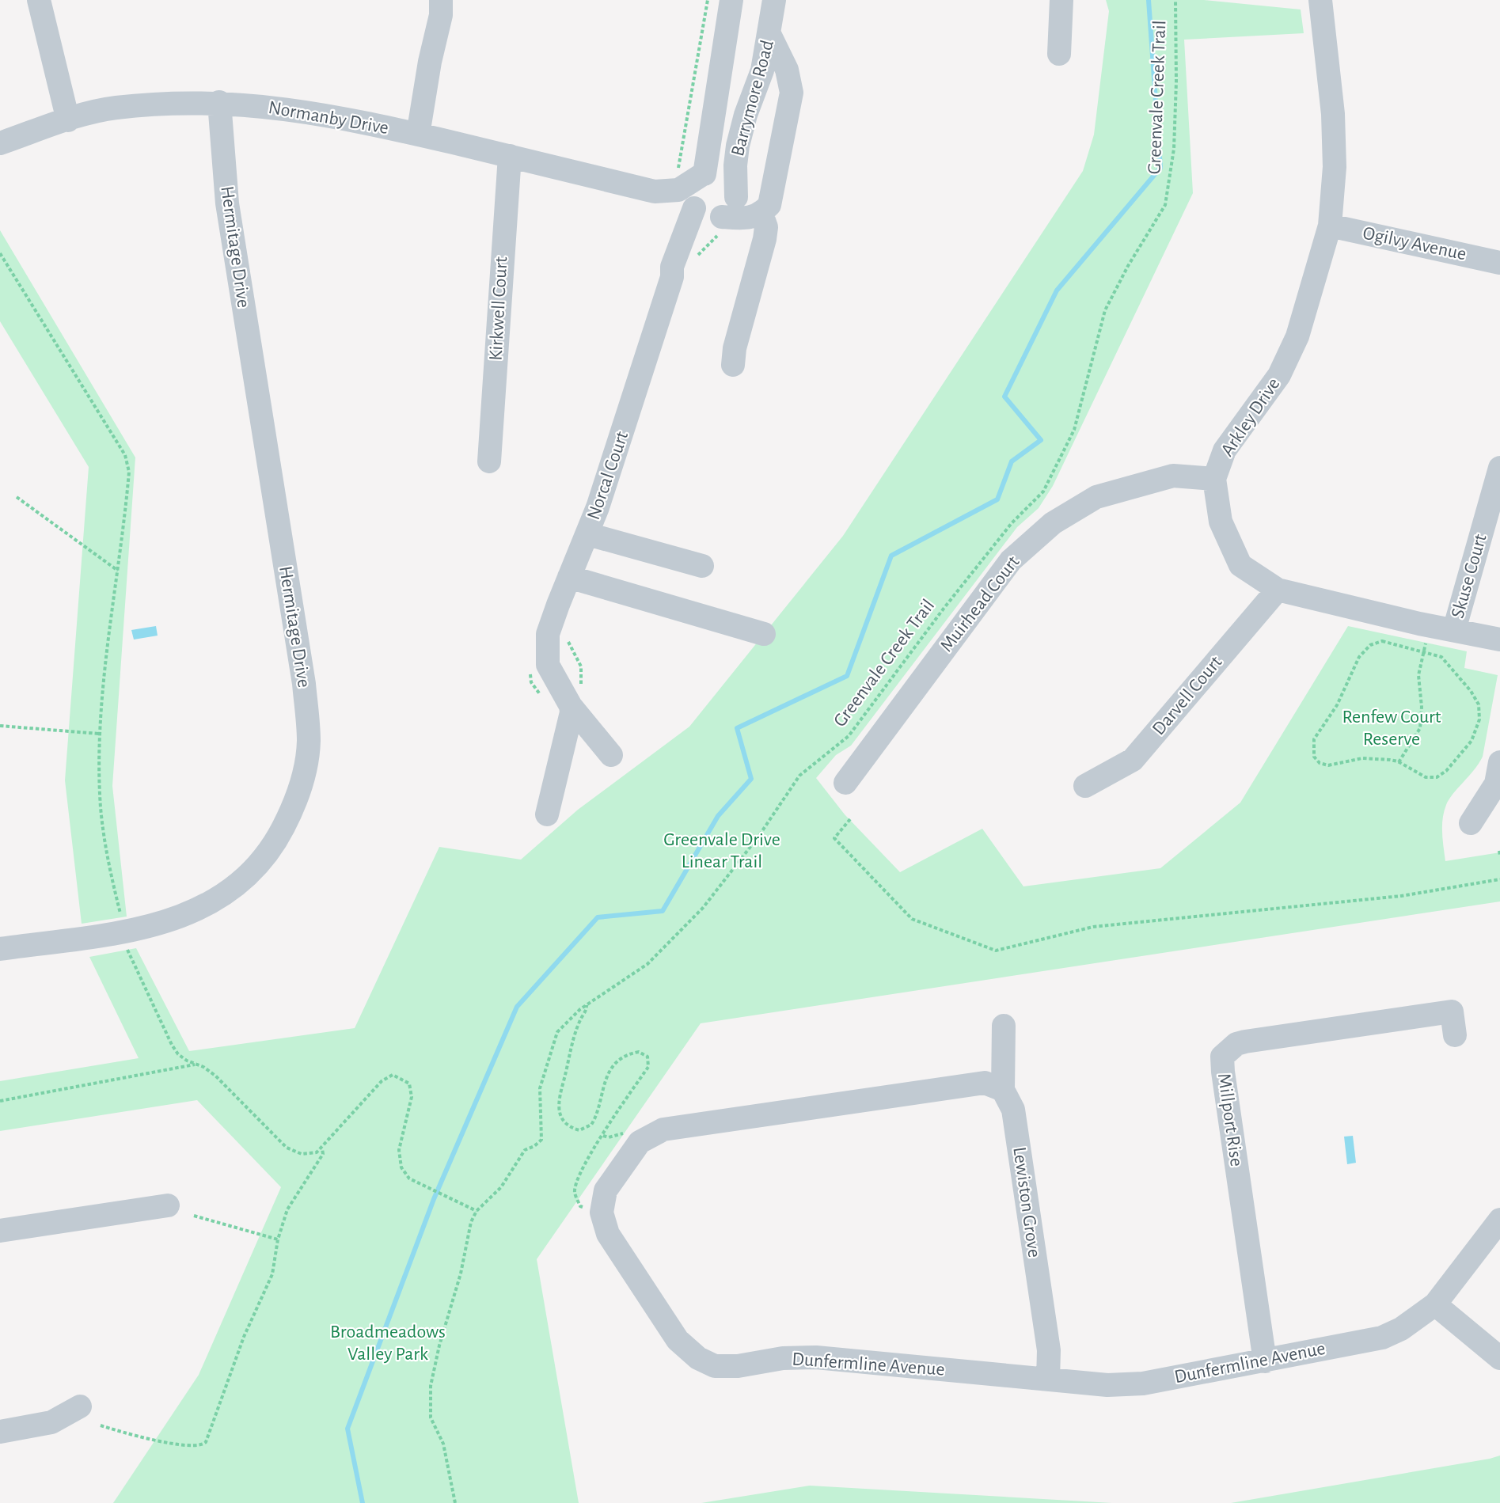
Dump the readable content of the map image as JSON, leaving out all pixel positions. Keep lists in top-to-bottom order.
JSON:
{
  "streets": {
    "street": [
      "Barrymore Road",
      "Normanby Drive",
      "Ogilvy Avenue",
      "Hermitage Drive",
      "Kirkwell Court",
      "Arkley Drive",
      "Norcal Court",
      "Skuse Court",
      "Muirhead Court",
      "Darvell Court",
      "Millport Rise",
      "Lewiston Grove",
      "Dunfermline Avenue"
    ],
    "path": ["Greenvale Creek Trail"]
  },
  "crossings": [
    ["Barrymore Road", "Normanby Drive"],
    ["Barrymore Road", "Norcal Court"],
    ["Normanby Drive", "Hermitage Drive"],
    ["Normanby Drive", "Kirkwell Court"],
    ["Normanby Drive", "Norcal Court"],
    ["Ogilvy Avenue", "Arkley Drive"],
    ["Arkley Drive", "Skuse Court"],
    ["Arkley Drive", "Muirhead Court"],
    ["Arkley Drive", "Darvell Court"],
    ["Millport Rise", "Dunfermline Avenue"],
    ["Lewiston Grove", "Dunfermline Avenue"]
  ],
  "parks": ["Renfew Court Reserve", "Greenvale Drive Linear Trail", "Broadmeadows Valley Park"]
}
